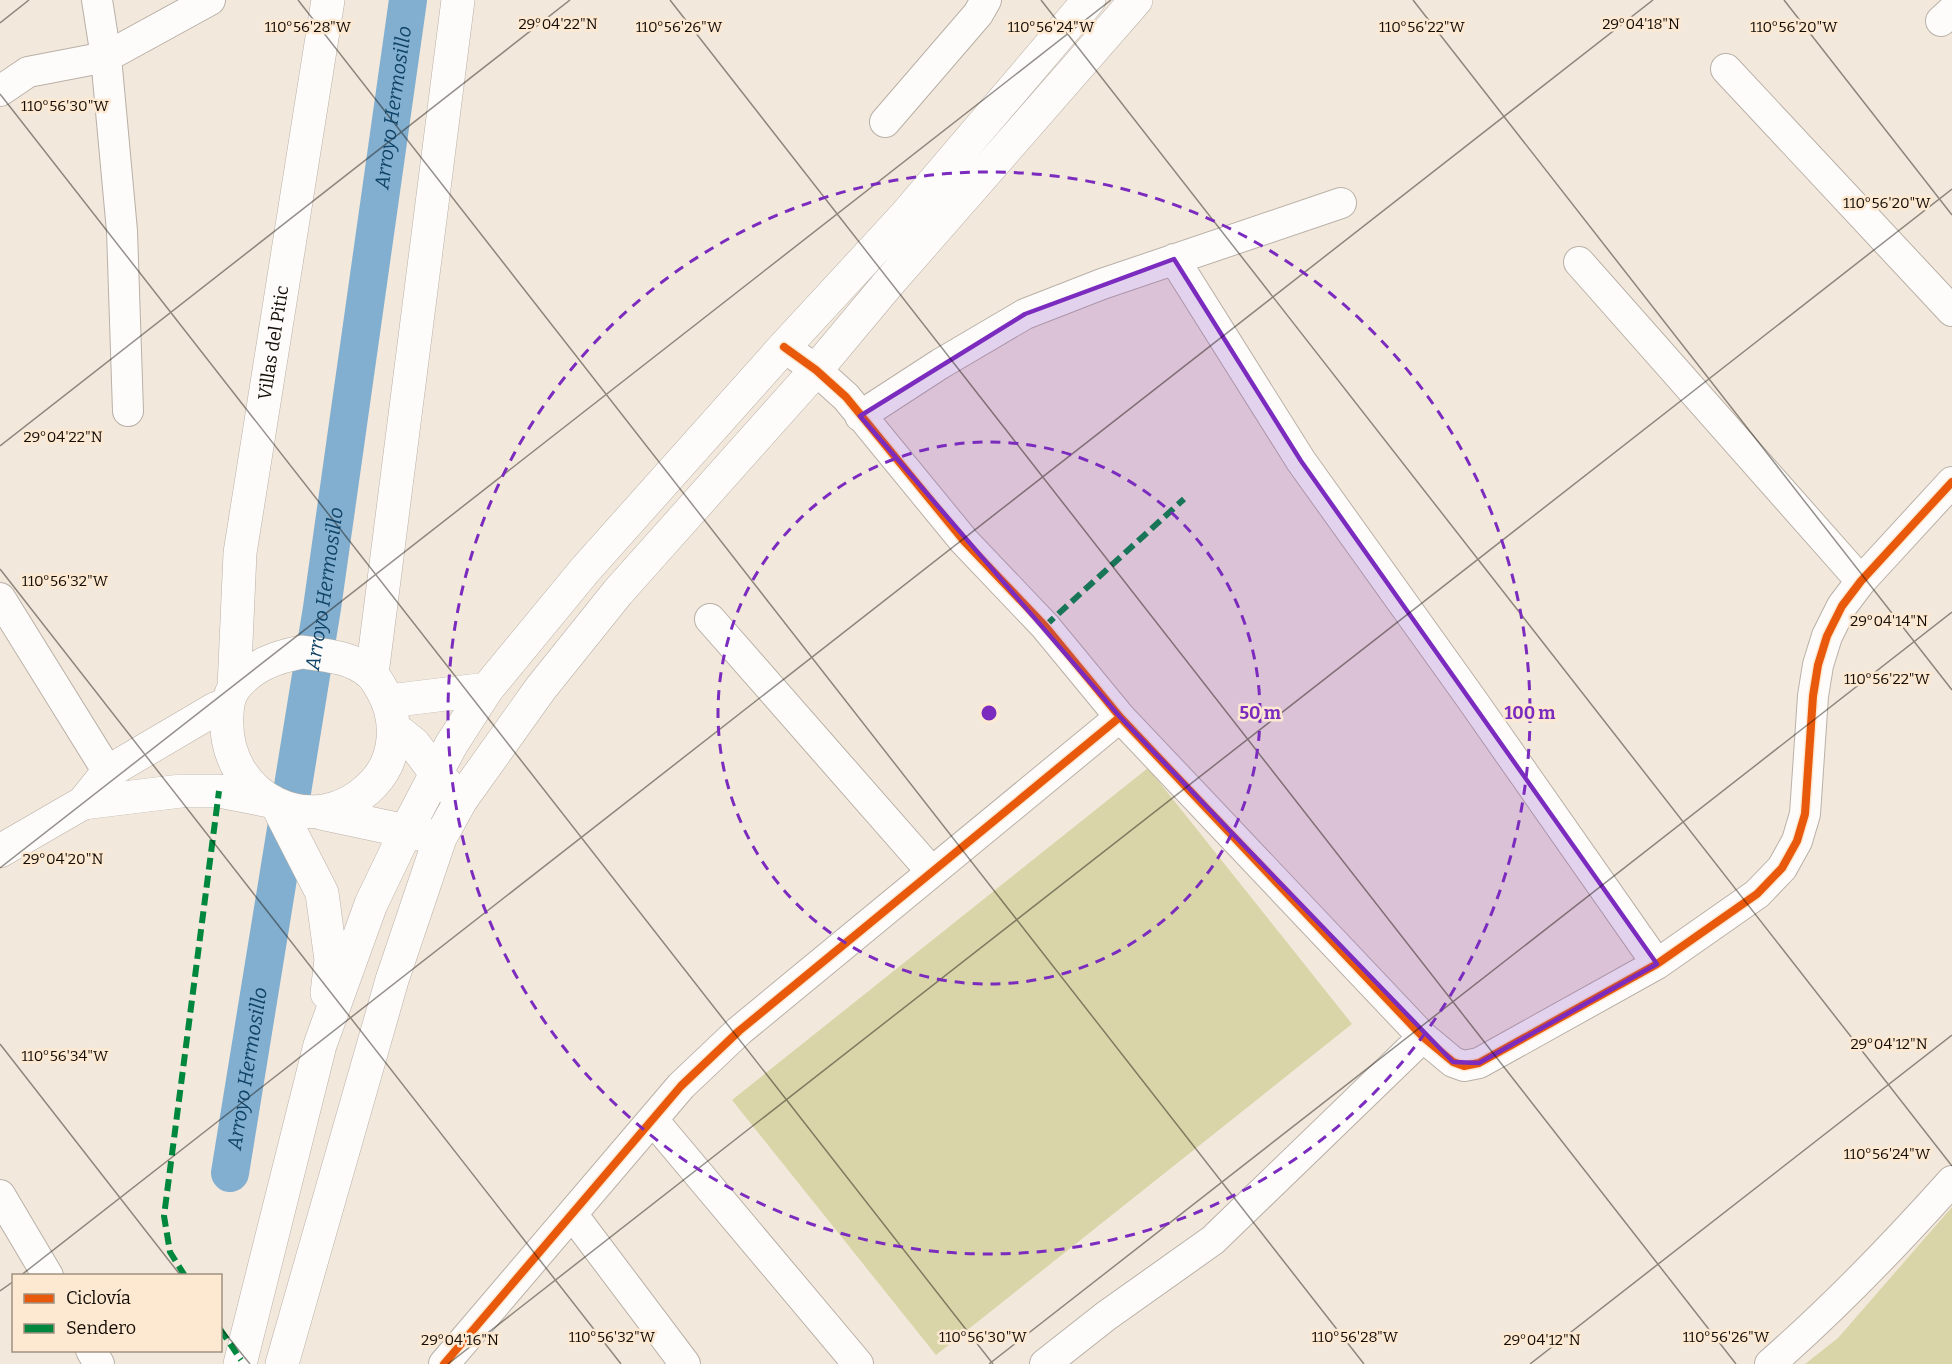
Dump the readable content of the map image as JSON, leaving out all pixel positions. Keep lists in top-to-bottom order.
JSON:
{
  "streets": {
    "main road": ["Villas del Pitic"]
  },
  "water": ["Arroyo Hermosillo"],
  "legend": ["Ciclovía", "Sendero"],
  "coordinates": [
    "29°04'22\"N",
    "29°04'18\"N",
    "110°56'20\"W",
    "110°56'28\"W",
    "110°56'26\"W",
    "110°56'24\"W",
    "110°56'22\"W",
    "110°56'30\"W",
    "110°56'32\"W",
    "29°04'14\"N",
    "29°04'20\"N",
    "29°04'12\"N",
    "110°56'34\"W",
    "29°04'16\"N"
  ],
  "rings": ["50 m", "100 m"]
}
